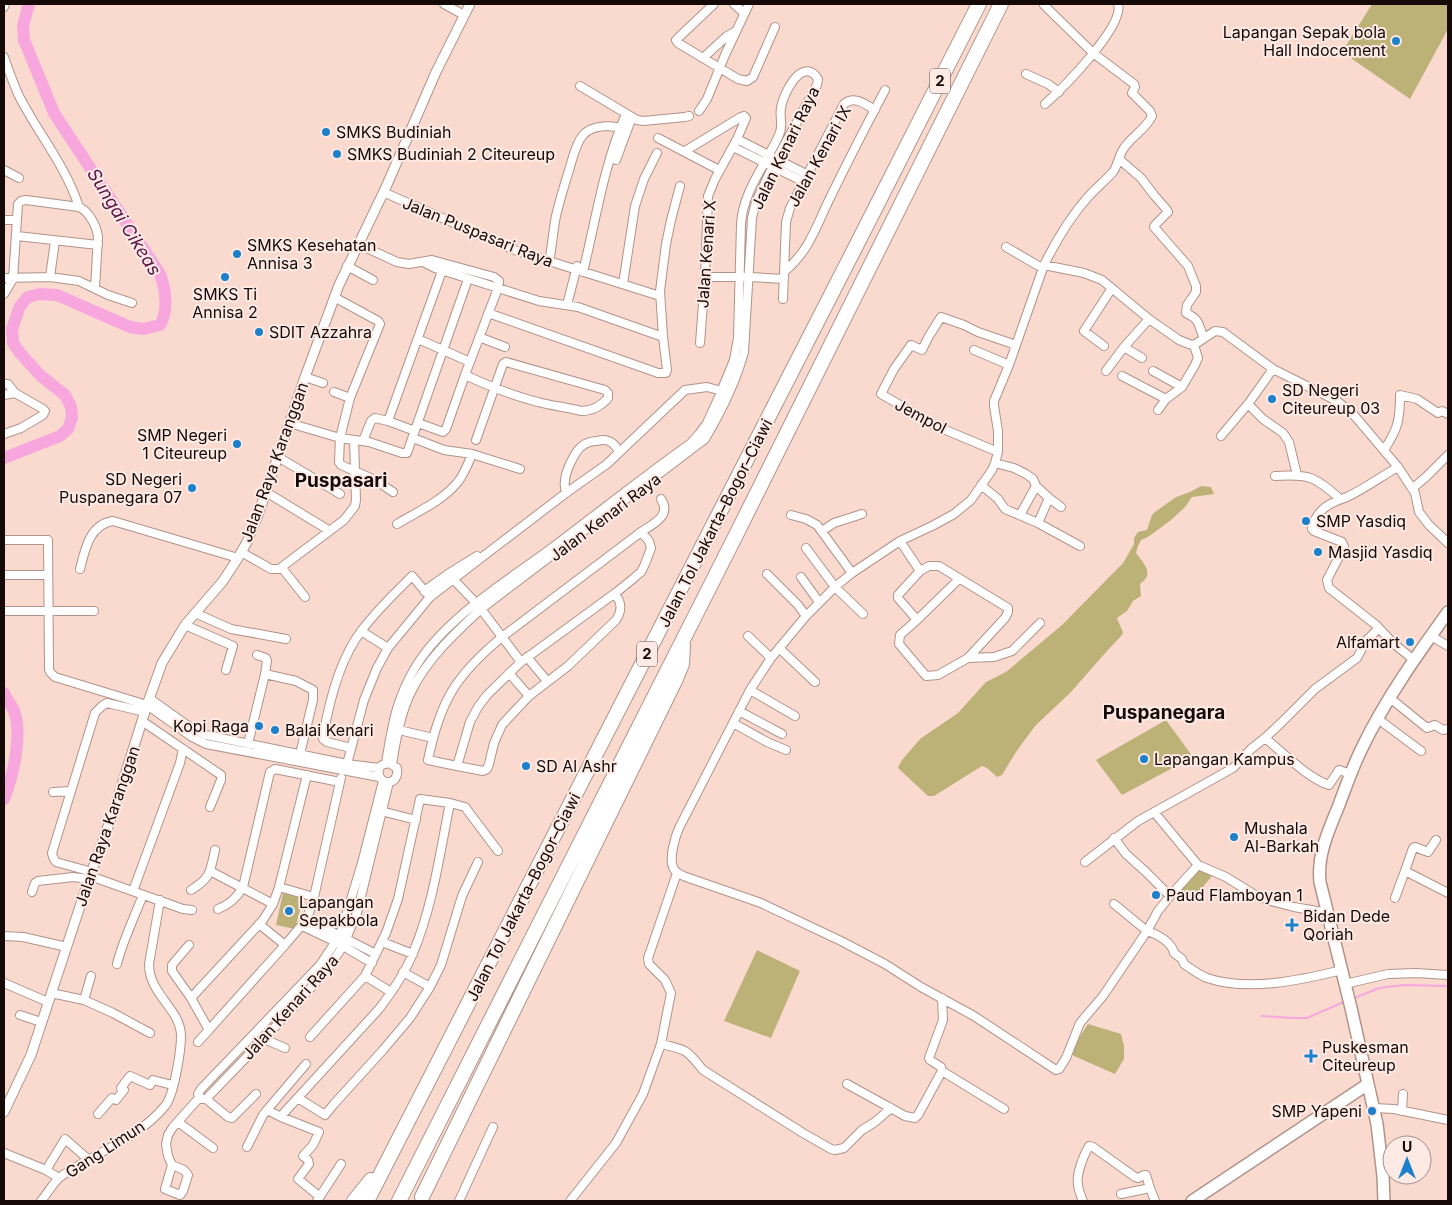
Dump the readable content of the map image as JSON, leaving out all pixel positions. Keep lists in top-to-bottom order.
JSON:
{
  "streets": {
    "highway": ["2", "Jalan Tol Jakarta–Bogor–Ciawi"],
    "street": [
      "Jalan Kenari Raya",
      "Jalan Kenari IX",
      "Jalan Puspasari Raya",
      "Jalan Kenari X",
      "Jempol",
      "Jalan Raya Karanggan",
      "Gang Limun"
    ]
  },
  "crossings": [
    ["Jalan Puspasari Raya", "Jalan Raya Karanggan"]
  ],
  "districts": ["Puspasari", "Puspanegara"],
  "water": ["Sungai Cikeas"],
  "places": {
    "other": [
      "Lapangan Sepak bola Hall Indocement",
      "SMKS Budiniah",
      "SMKS Budiniah 2 Citeureup",
      "SMKS Kesehatan Annisa 3",
      "SMKS Ti Annisa 2",
      "SDIT Azzahra",
      "SD Negeri Citeureup 03",
      "SMP Negeri 1 Citeureup",
      "SD Negeri Puspanegara 07",
      "SMP Yasdiq",
      "Masjid Yasdiq",
      "Alfamart",
      "Kopi Raga",
      "Balai Kenari",
      "Lapangan Kampus",
      "SD Al Ashr",
      "Mushala Al-Barkah",
      "Paud Flamboyan 1",
      "Lapangan Sepakbola",
      "SMP Yapeni"
    ],
    "health": ["Bidan Dede Qoriah", "Puskesman Citeureup"]
  },
  "north": "top"
}
